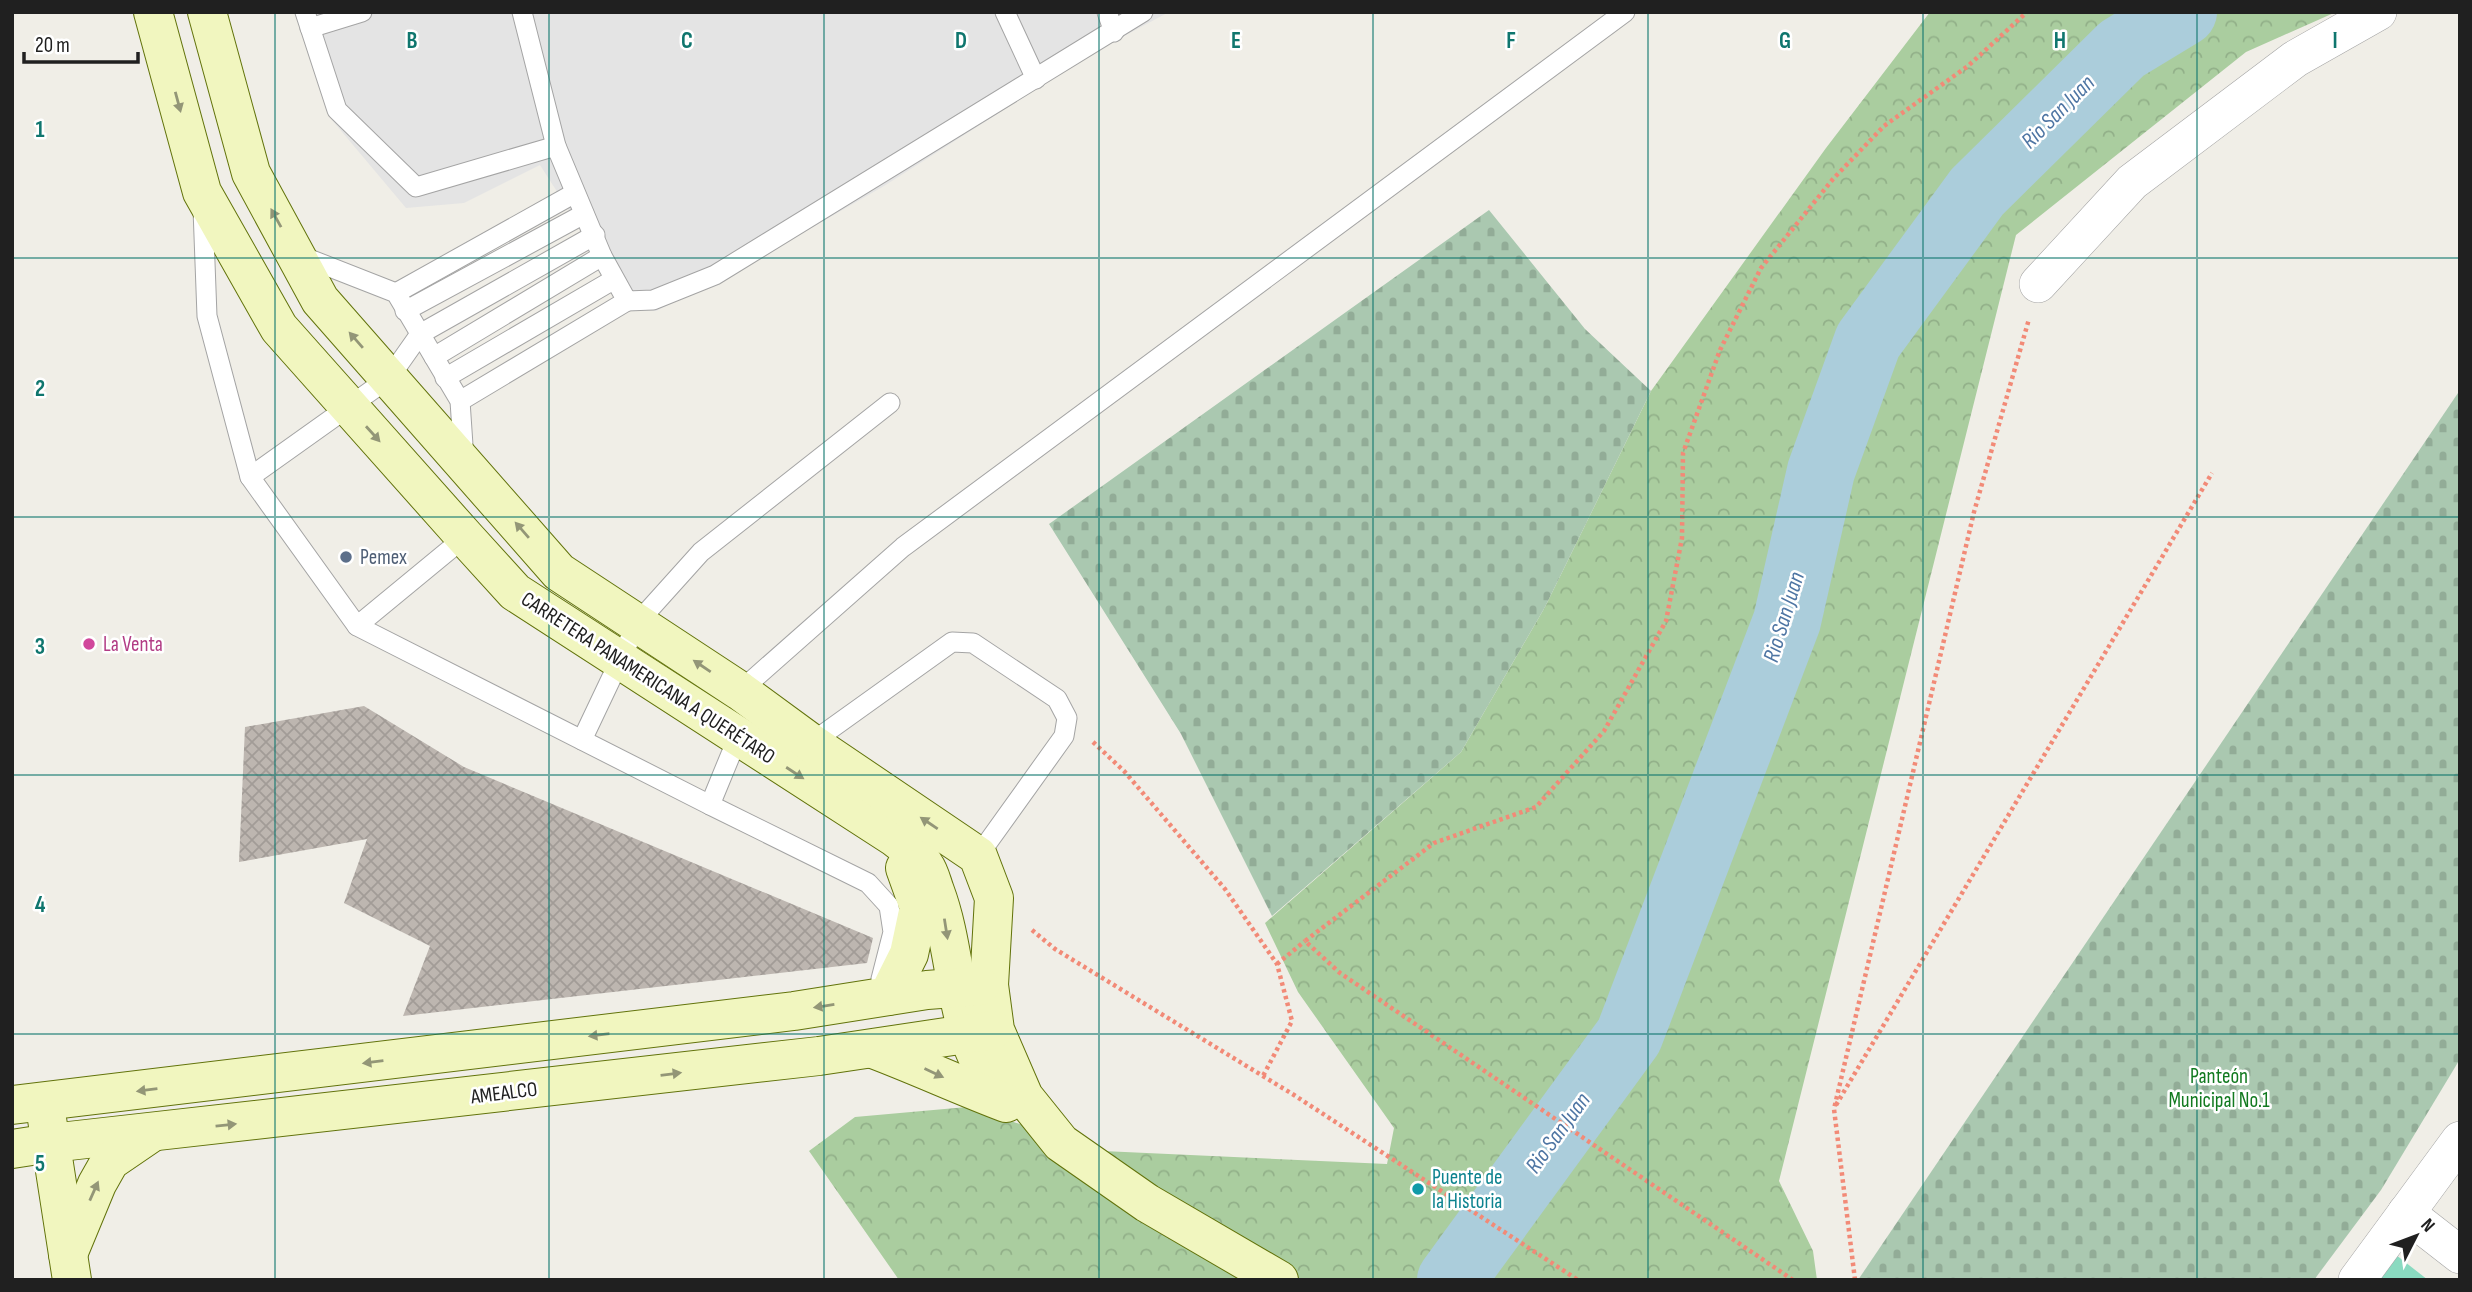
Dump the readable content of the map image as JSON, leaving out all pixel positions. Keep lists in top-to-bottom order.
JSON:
{
  "streets": {
    "main road": ["CARRETERA PANAMERICANA A QUERÉTARO", "AMEALCO"]
  },
  "crossings": [
    ["CARRETERA PANAMERICANA A QUERÉTARO", "AMEALCO"]
  ],
  "water": ["Rio San Juan"],
  "parks": ["Panteón Municipal No.1"],
  "places": ["Pemex", "La Venta", "Puente de la Historia"],
  "scale_bar": "20 m",
  "north": "top right",
  "grid": {
    "columns": [
      "B",
      "C",
      "D",
      "E",
      "F",
      "G",
      "H",
      "I"
    ],
    "rows": [
      "1",
      "2",
      "3",
      "4",
      "5"
    ]
  }
}
